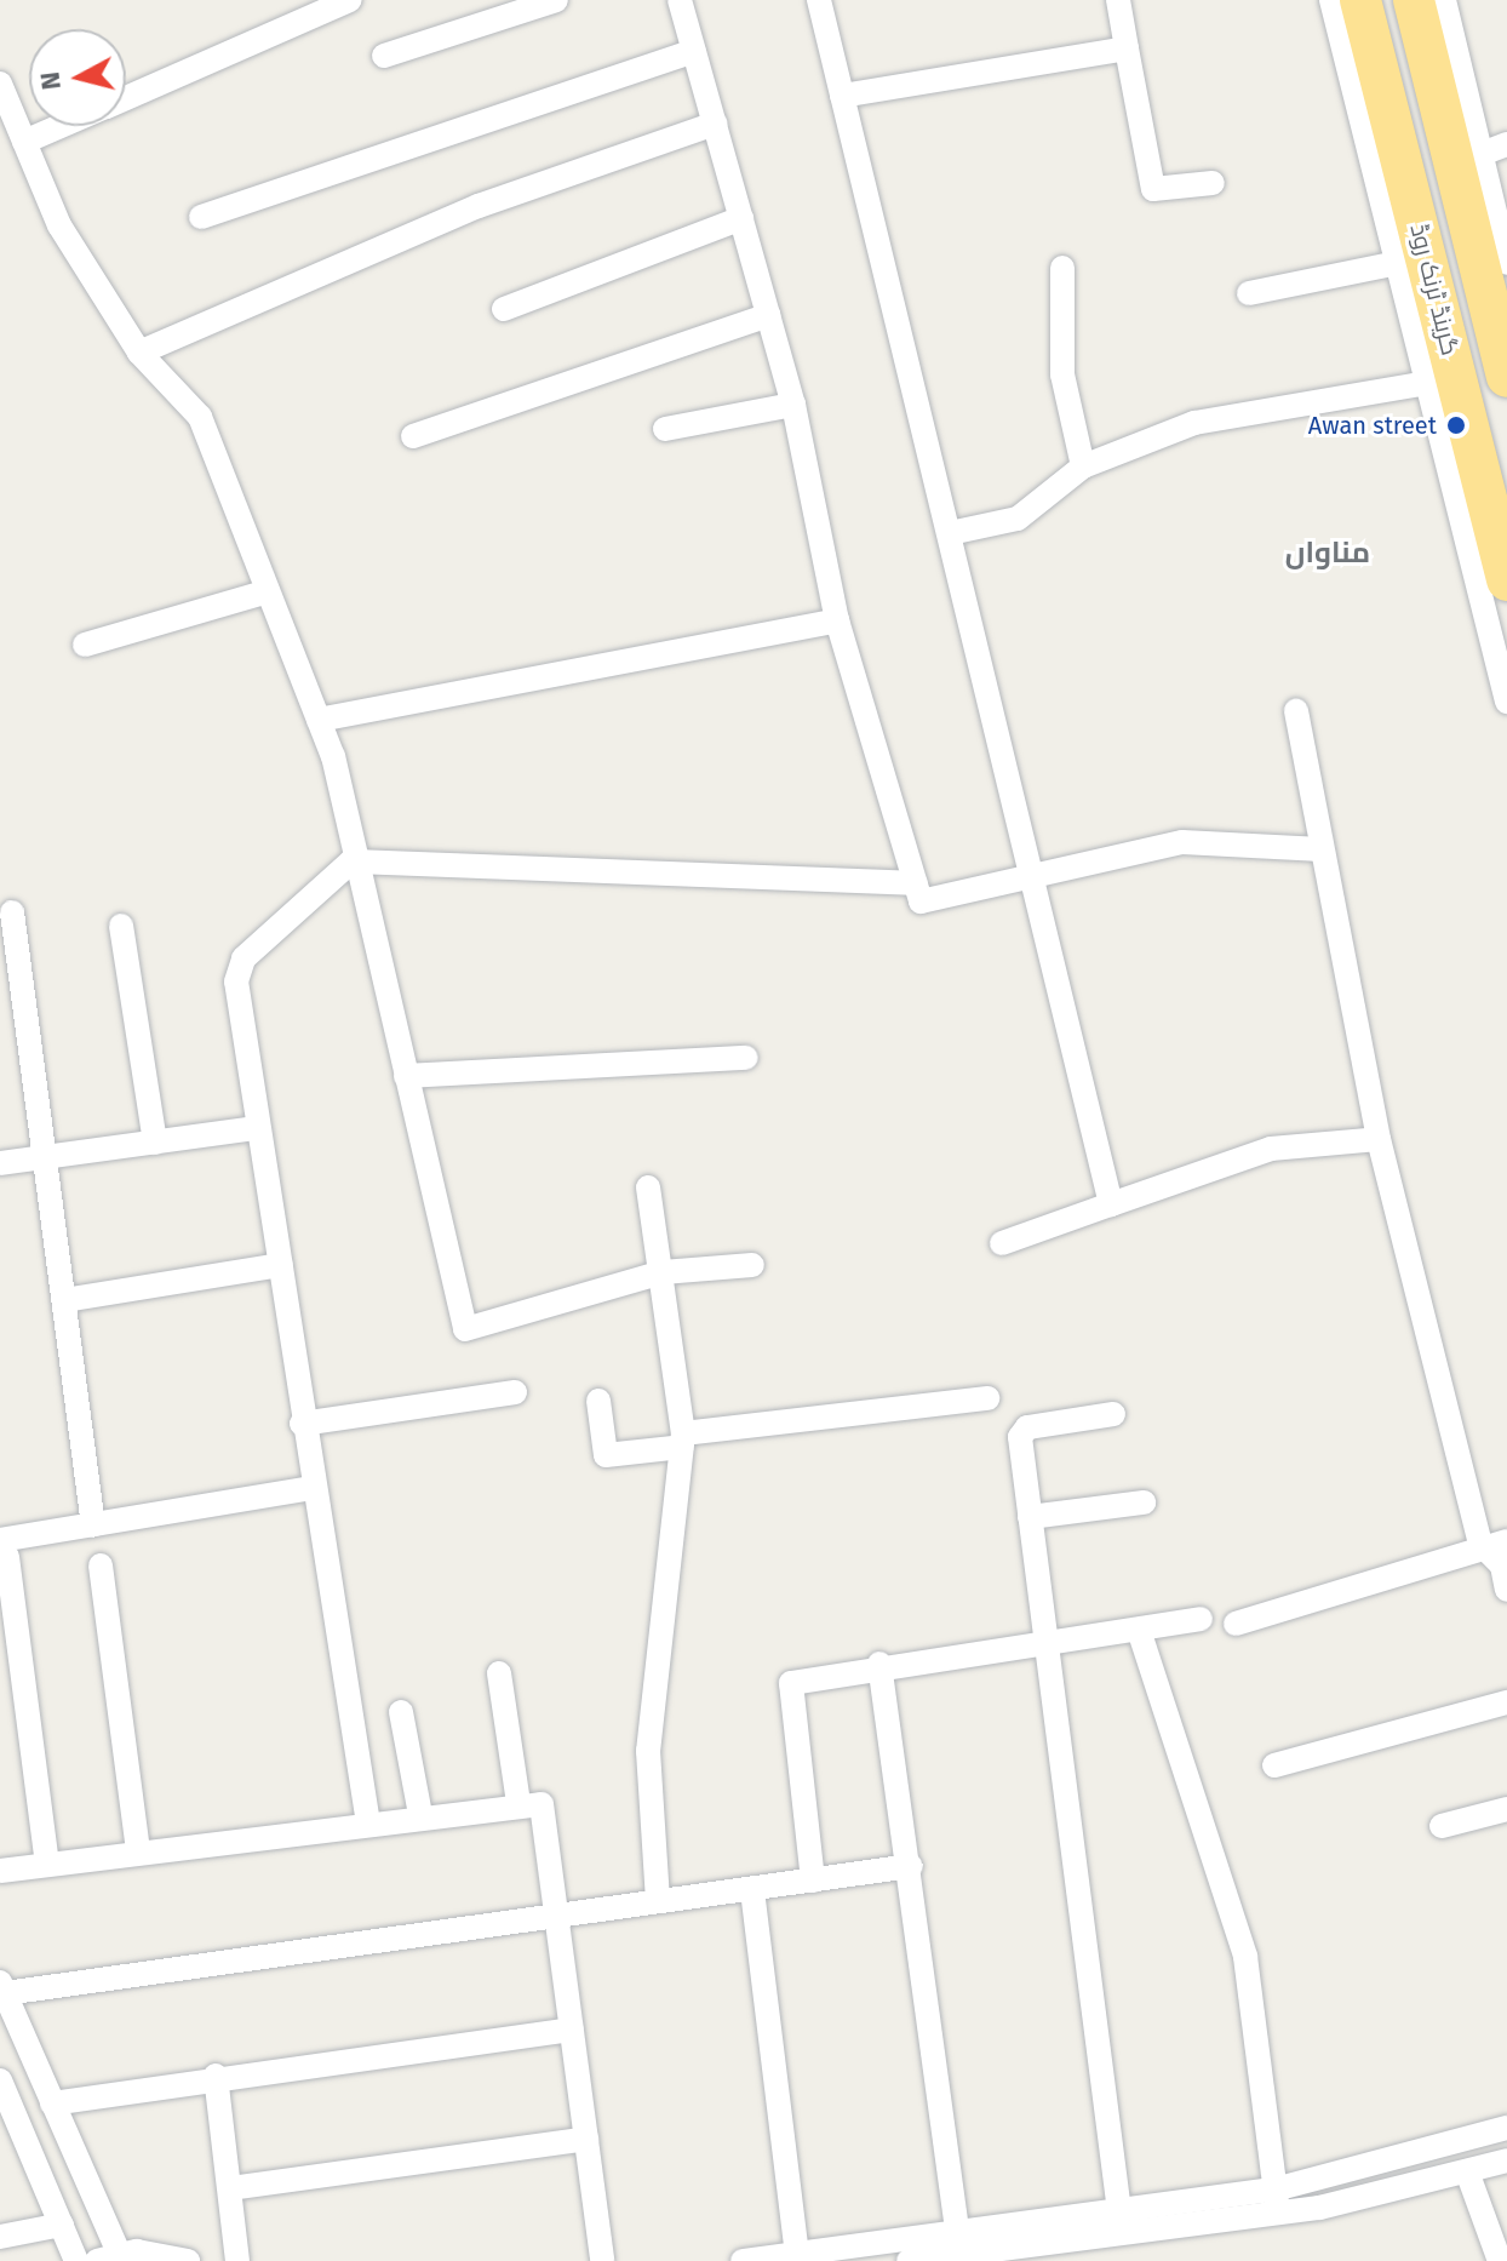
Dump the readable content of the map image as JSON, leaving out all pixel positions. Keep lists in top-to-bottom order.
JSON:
{
  "streets": {
    "highway": ["گرینڈ ٹرنک روڈ"]
  },
  "districts": ["مناواں"],
  "places": ["Awan street"],
  "north": "left"
}
